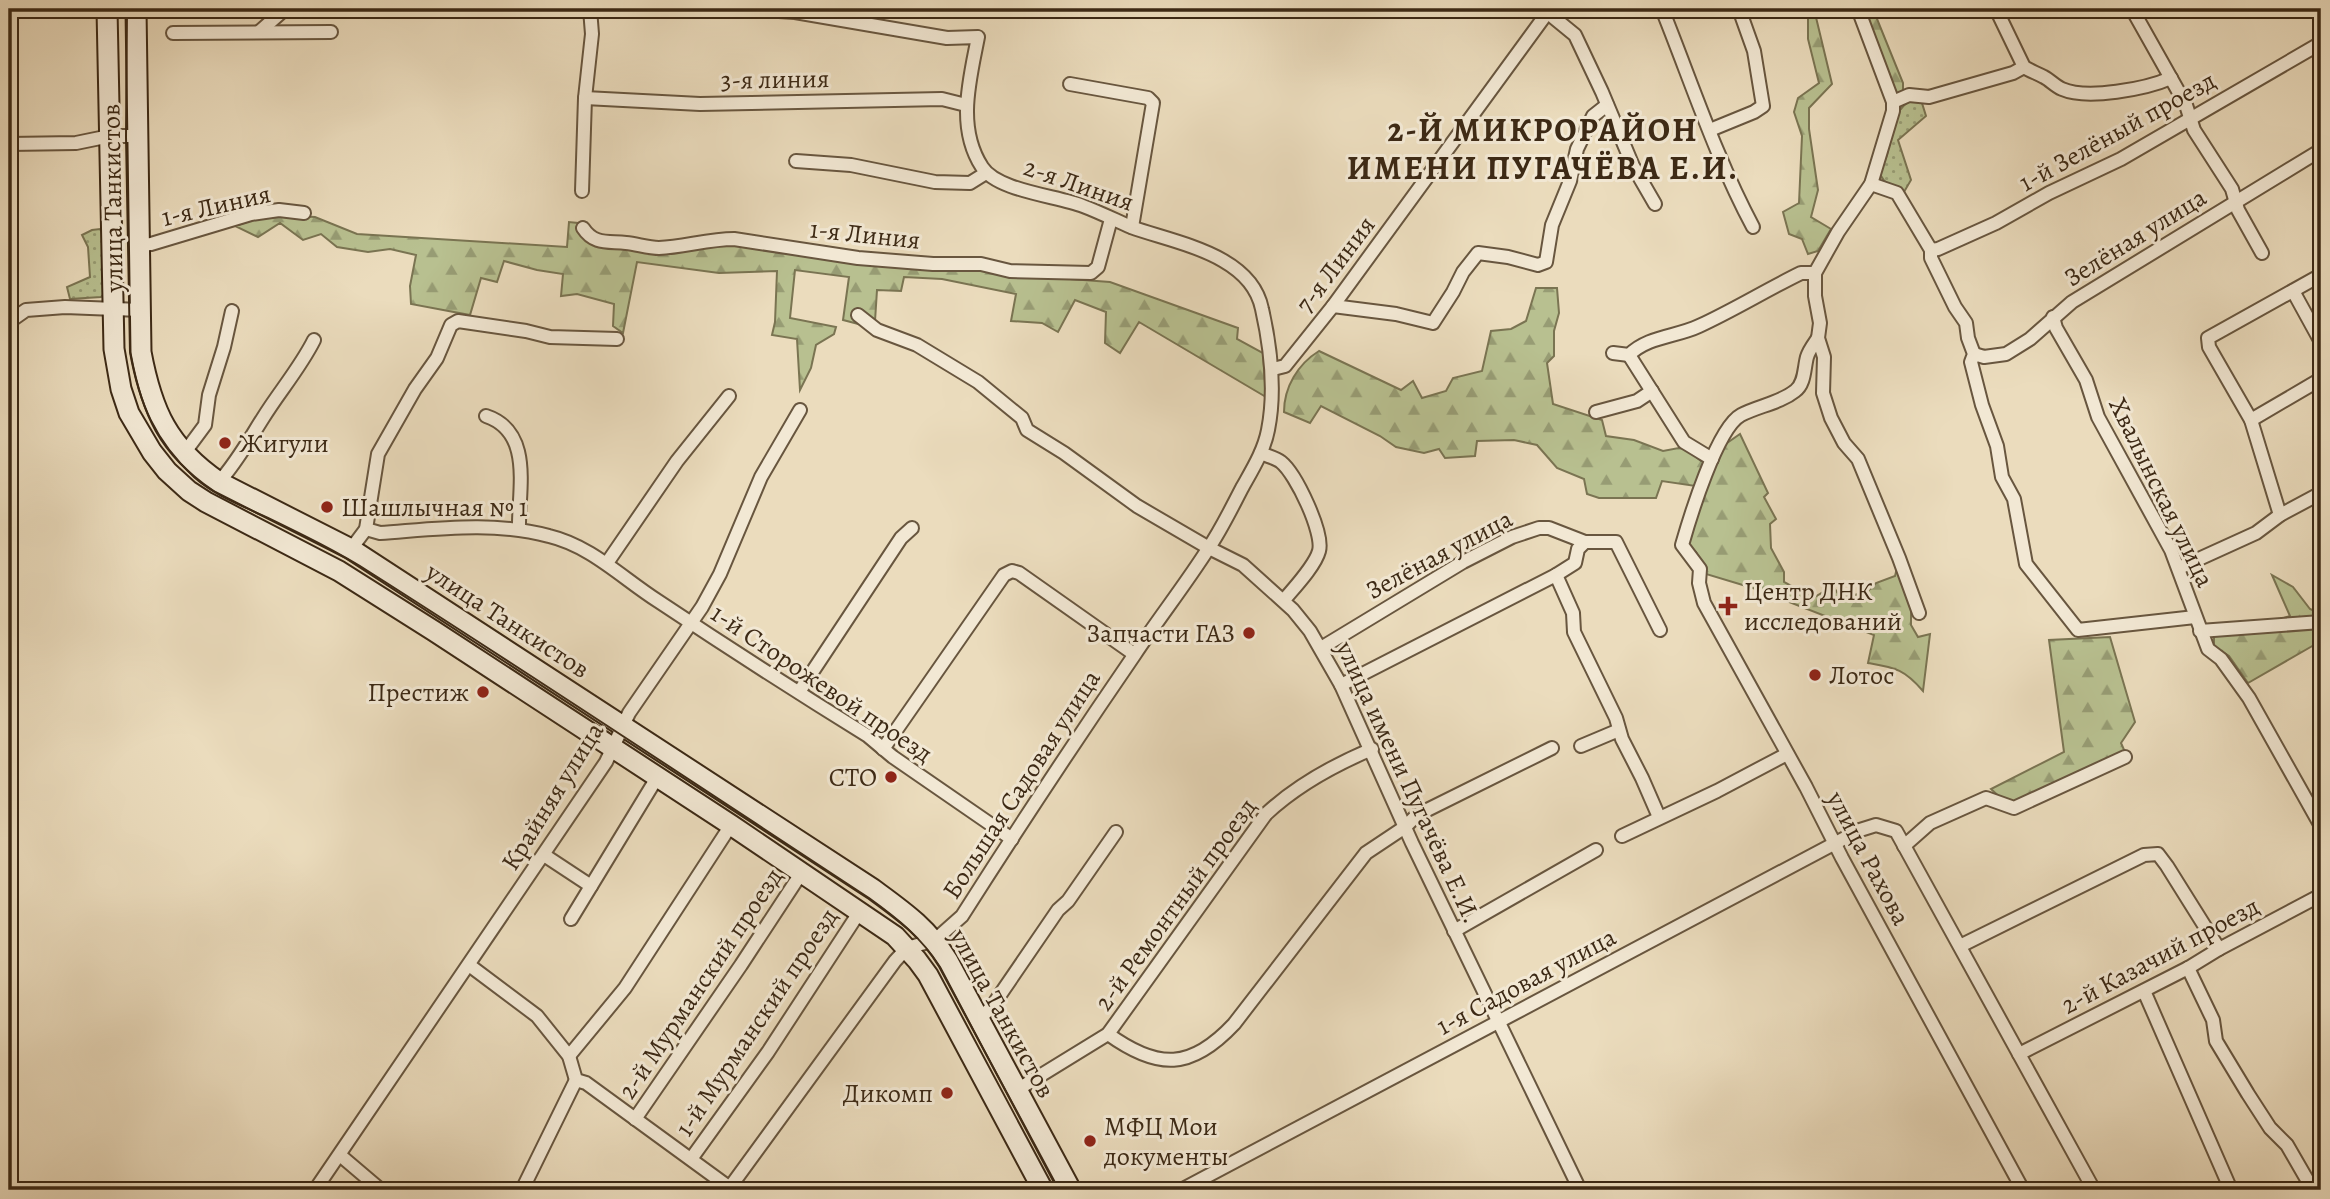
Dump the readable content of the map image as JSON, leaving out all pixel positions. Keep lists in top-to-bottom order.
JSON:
{
  "streets": {
    "main road": ["улица Танкистов"],
    "street": [
      "3-я линия",
      "1-й Зелёный проезд",
      "2-я Линия",
      "1-я Линия",
      "Зелёная улица",
      "7-я Линия",
      "Хвалынская улица",
      "1-й Сторожевой проезд",
      "улица имени Пугачёва Е.И.",
      "Большая Садовая улица",
      "Крайняя улица",
      "улица Рахова",
      "2-й Ремонтный проезд",
      "2-й Казачий проезд",
      "1-я Садовая улица",
      "2-й Мурманский проезд",
      "1-й Мурманский проезд"
    ]
  },
  "crossings": [
    ["2-я Линия", "1-я Линия"],
    ["2-я Линия", "7-я Линия"],
    ["2-я Линия", "Большая Садовая улица"],
    ["улица Танкистов", "1-я Линия"],
    ["улица Танкистов", "1-й Сторожевой проезд"],
    ["улица Танкистов", "Большая Садовая улица"],
    ["улица Танкистов", "Крайняя улица"],
    ["улица Танкистов", "2-й Ремонтный проезд"],
    ["улица Танкистов", "2-й Мурманский проезд"],
    ["улица Танкистов", "1-й Мурманский проезд"],
    ["Зелёная улица", "Хвалынская улица"],
    ["Зелёная улица", "улица имени Пугачёва Е.И."],
    ["1-й Сторожевой проезд", "Большая Садовая улица"],
    ["1-й Сторожевой проезд", "Крайняя улица"],
    ["улица имени Пугачёва Е.И.", "Большая Садовая улица"],
    ["улица имени Пугачёва Е.И.", "2-й Ремонтный проезд"],
    ["улица имени Пугачёва Е.И.", "1-я Садовая улица"],
    ["улица Рахова", "2-й Казачий проезд"],
    ["улица Рахова", "1-я Садовая улица"]
  ],
  "districts": ["2-Й МИКРОРАЙОН ИМЕНИ ПУГАЧЁВА Е.И."],
  "places": {
    "other": [
      "Жигули",
      "Шашлычная № 1",
      "Запчасти ГАЗ",
      "Лотос",
      "Престиж",
      "СТО",
      "Дикомп",
      "МФЦ Мои документы"
    ],
    "health": ["Центр ДНК исследований"]
  }
}
